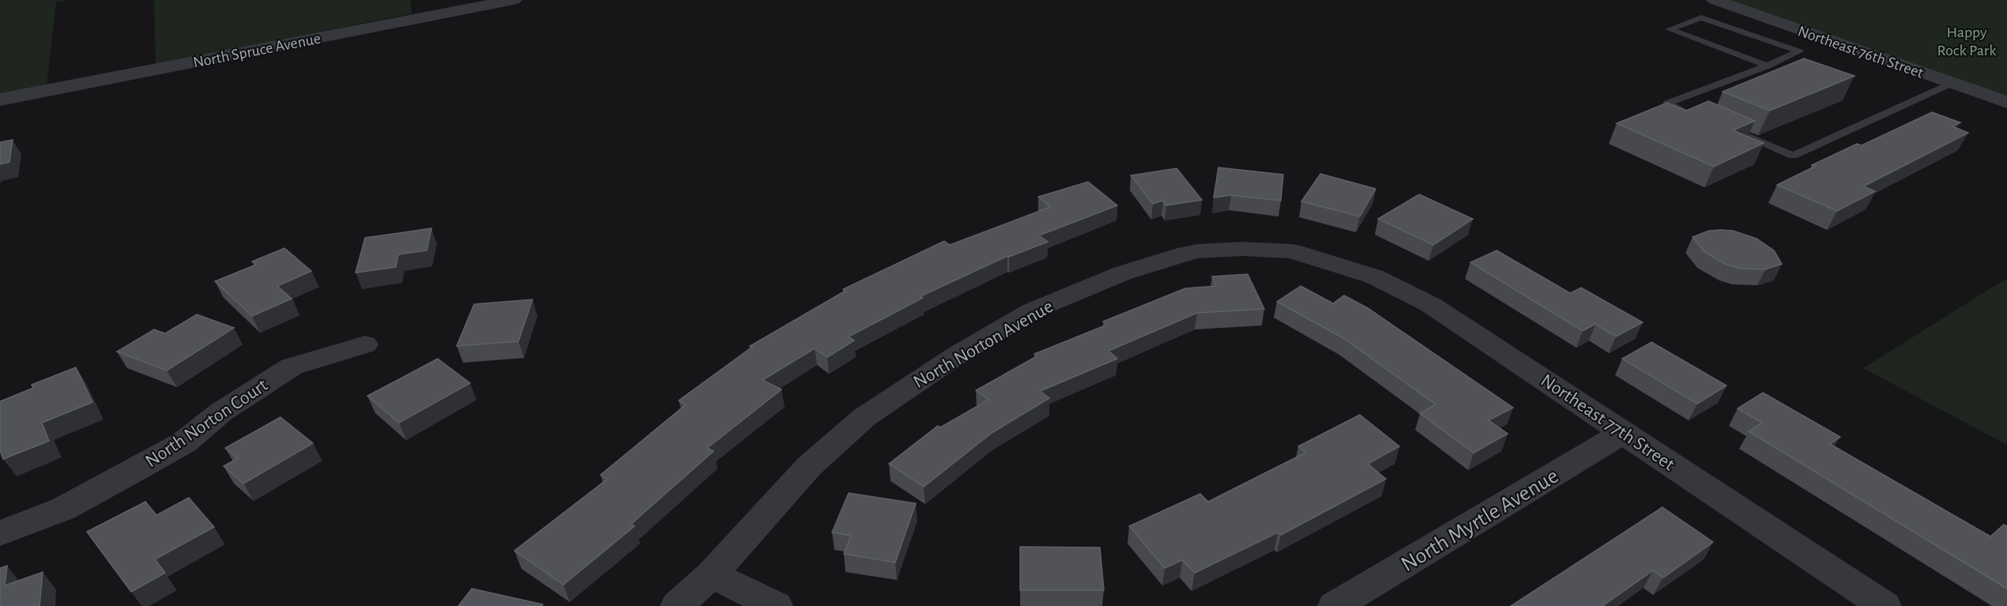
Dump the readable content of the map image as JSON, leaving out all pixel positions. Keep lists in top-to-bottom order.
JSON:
{
  "streets": {
    "street": [
      "North Spruce Avenue",
      "Northeast 76th Street",
      "North Norton Avenue",
      "Northeast 77th Street",
      "North Norton Court",
      "North Myrtle Avenue"
    ]
  },
  "crossings": [
    ["North Norton Avenue", "Northeast 77th Street"],
    ["Northeast 77th Street", "North Myrtle Avenue"]
  ],
  "parks": ["Happy Rock Park"]
}
